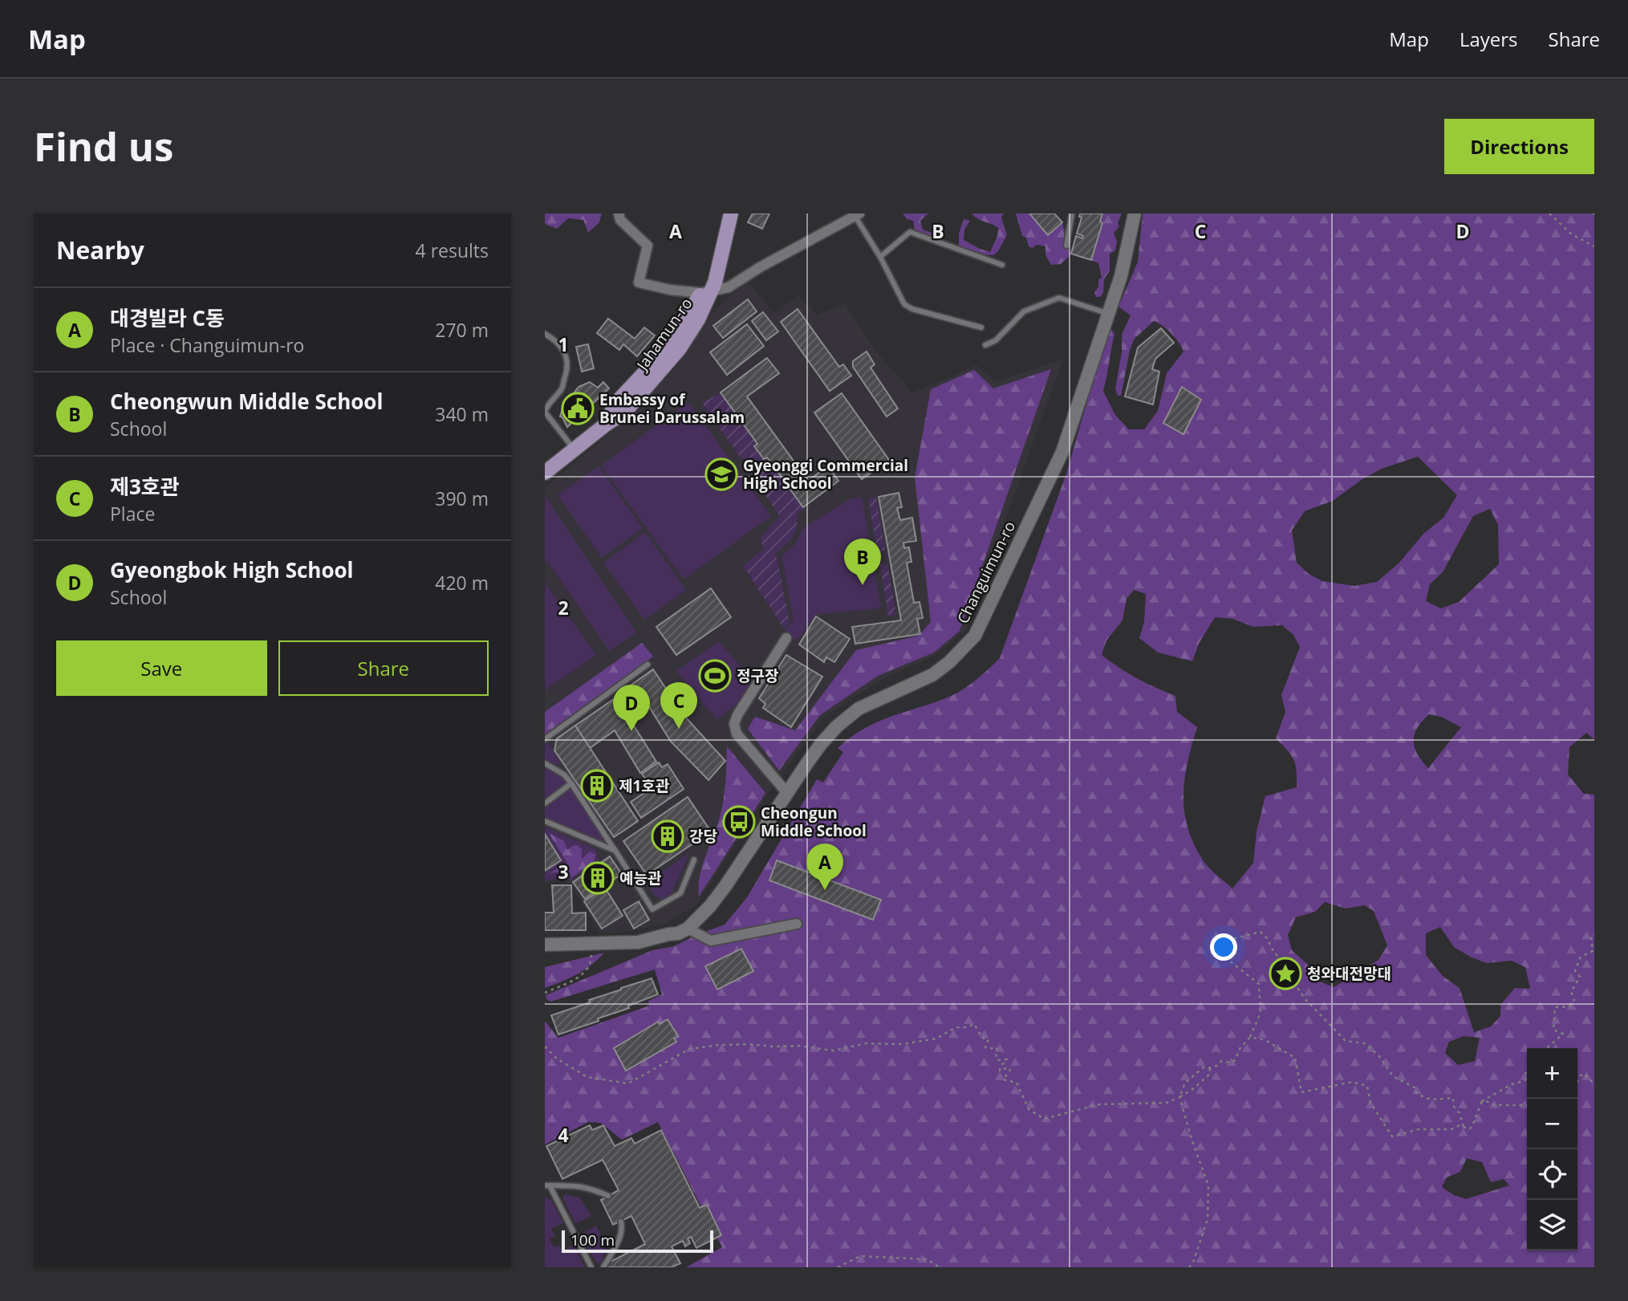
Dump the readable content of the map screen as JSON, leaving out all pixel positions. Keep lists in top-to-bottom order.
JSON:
{
  "streets": {
    "main road": ["Jahamun-ro"],
    "street": ["Changuimun-ro"]
  },
  "places": {
    "public building": ["Embassy of Brunei Darussalam"],
    "school or university": ["Gyeonggi Commercial High School"],
    "sports": ["정구장"],
    "building": ["제1호관", "강당", "예능관"],
    "bus stop": ["Cheongun Middle School"],
    "place": ["청와대전망대"]
  },
  "scale_bar": "100 m",
  "page": {
    "header": "Map",
    "nav": ["Map", "Layers", "Share"],
    "buttons": [
      "Directions",
      ["Save", "Share"]
    ],
    "title": "Find us",
    "heading": ["Nearby", "4 results"],
    "list": [
      {
        "mark": "A",
        "name": "대경빌라 C동",
        "note": "Place · Changuimun-ro",
        "value": "270 m"
      },
      {
        "mark": "B",
        "name": "Cheongwun Middle School",
        "note": "School",
        "value": "340 m"
      },
      {
        "mark": "C",
        "name": "제3호관",
        "note": "Place",
        "value": "390 m"
      },
      {
        "mark": "D",
        "name": "Gyeongbok High School",
        "note": "School",
        "value": "420 m"
      }
    ],
    "pins": [
      "B",
      "C",
      "D",
      "A"
    ],
    "map_buttons": ["+", "−"],
    "scale": "100 m"
  },
  "grid": {
    "columns": [
      "A",
      "B",
      "C",
      "D"
    ],
    "rows": [
      "1",
      "2",
      "3",
      "4"
    ]
  }
}
